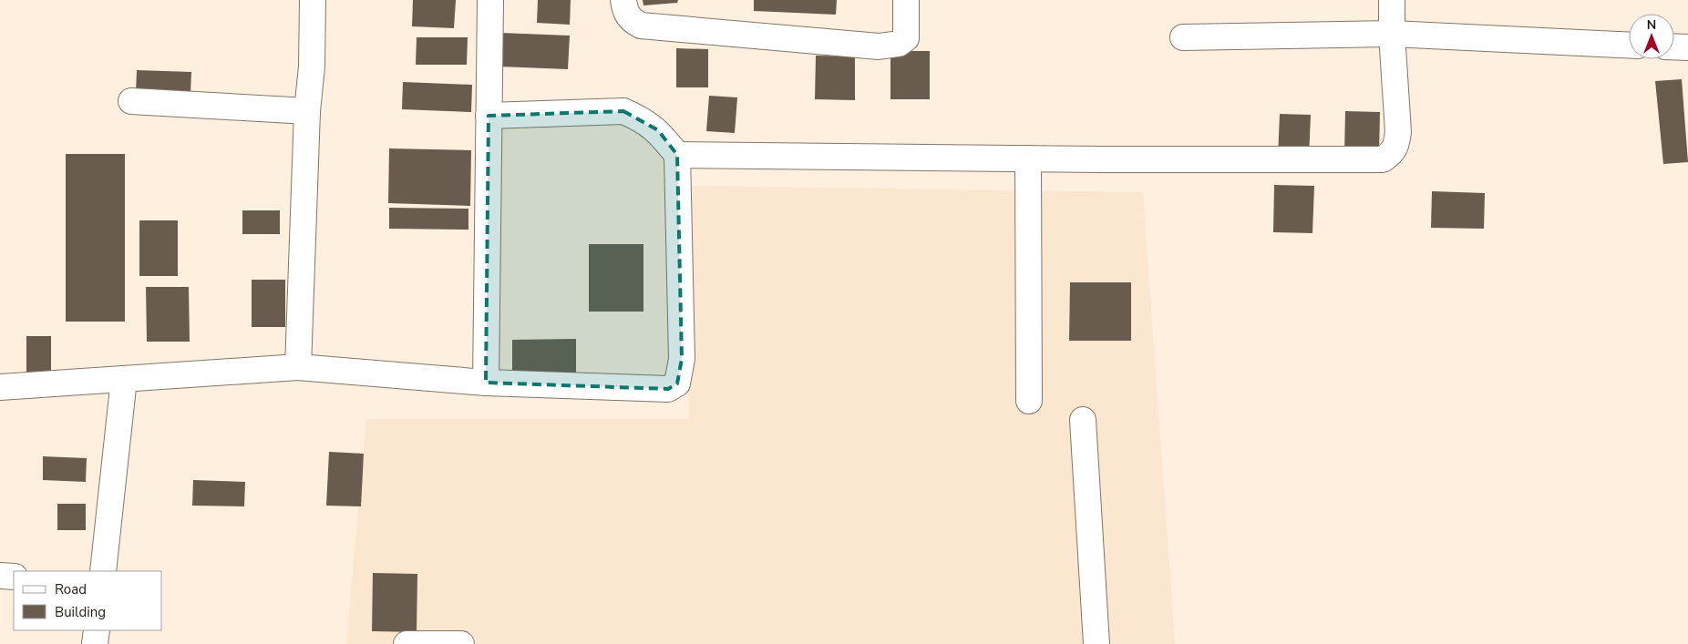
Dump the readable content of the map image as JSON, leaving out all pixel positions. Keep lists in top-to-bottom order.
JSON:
{
  "legend": ["Road", "Building"],
  "north": "top"
}
